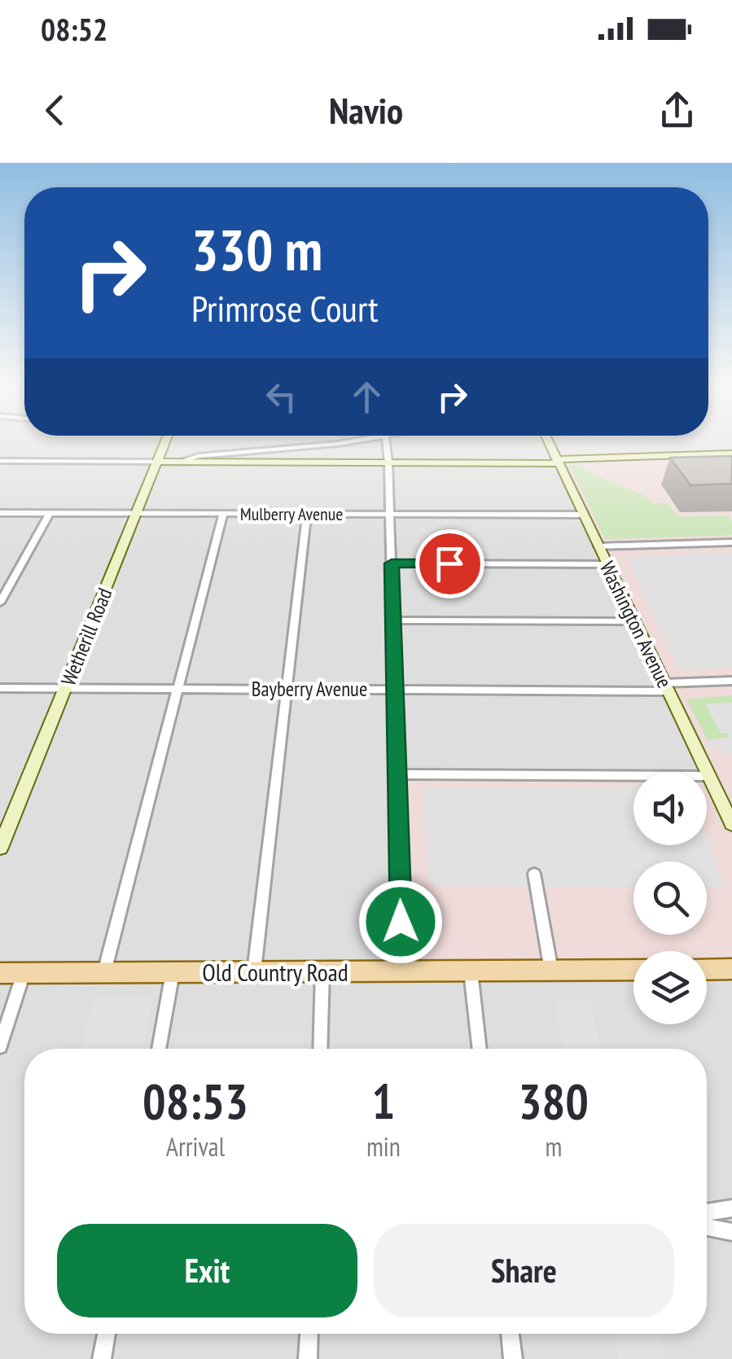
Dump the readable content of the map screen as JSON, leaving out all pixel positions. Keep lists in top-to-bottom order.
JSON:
{
  "streets": {
    "main road": ["Old Country Road"],
    "street": [
      "Mulberry Avenue",
      "Washington Avenue",
      "Wetherill Road",
      "Bayberry Avenue"
    ]
  },
  "crossings": [
    ["Mulberry Avenue", "Washington Avenue"],
    ["Mulberry Avenue", "Wetherill Road"],
    ["Washington Avenue", "Bayberry Avenue"],
    ["Wetherill Road", "Bayberry Avenue"]
  ],
  "page": {
    "status": "08:52",
    "header": "Navio",
    "turn": ["330 m", "Primrose Court"],
    "eta": [
      "08:53",
      "Arrival",
      "1",
      "min",
      "380",
      "m"
    ],
    "buttons": ["Exit", "Share"]
  }
}
